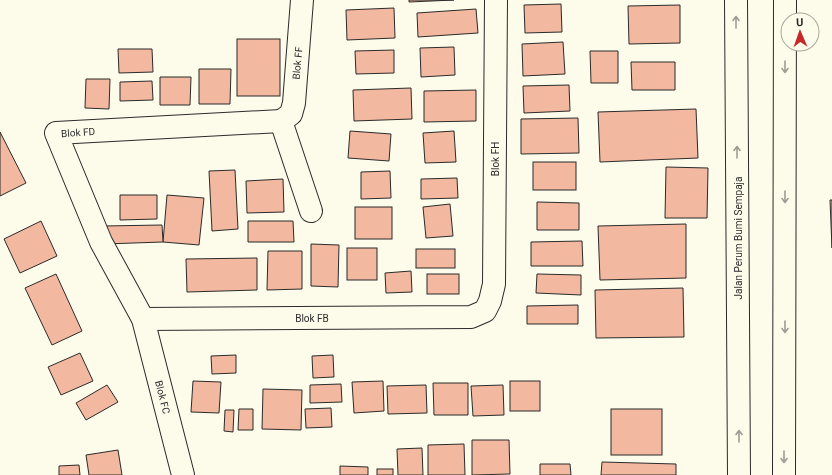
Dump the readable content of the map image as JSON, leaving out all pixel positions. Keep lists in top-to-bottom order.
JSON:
{
  "streets": {
    "street": [
      "Blok FF",
      "Blok FD",
      "Blok FH",
      "Jalan Perum Bumi Sempaja",
      "Blok FB",
      "Blok FC"
    ]
  },
  "crossings": [
    ["Blok FF", "Blok FD"],
    ["Blok FD", "Blok FB"],
    ["Blok FD", "Blok FC"],
    ["Blok FH", "Blok FB"],
    ["Blok FB", "Blok FC"]
  ],
  "north": "top"
}
